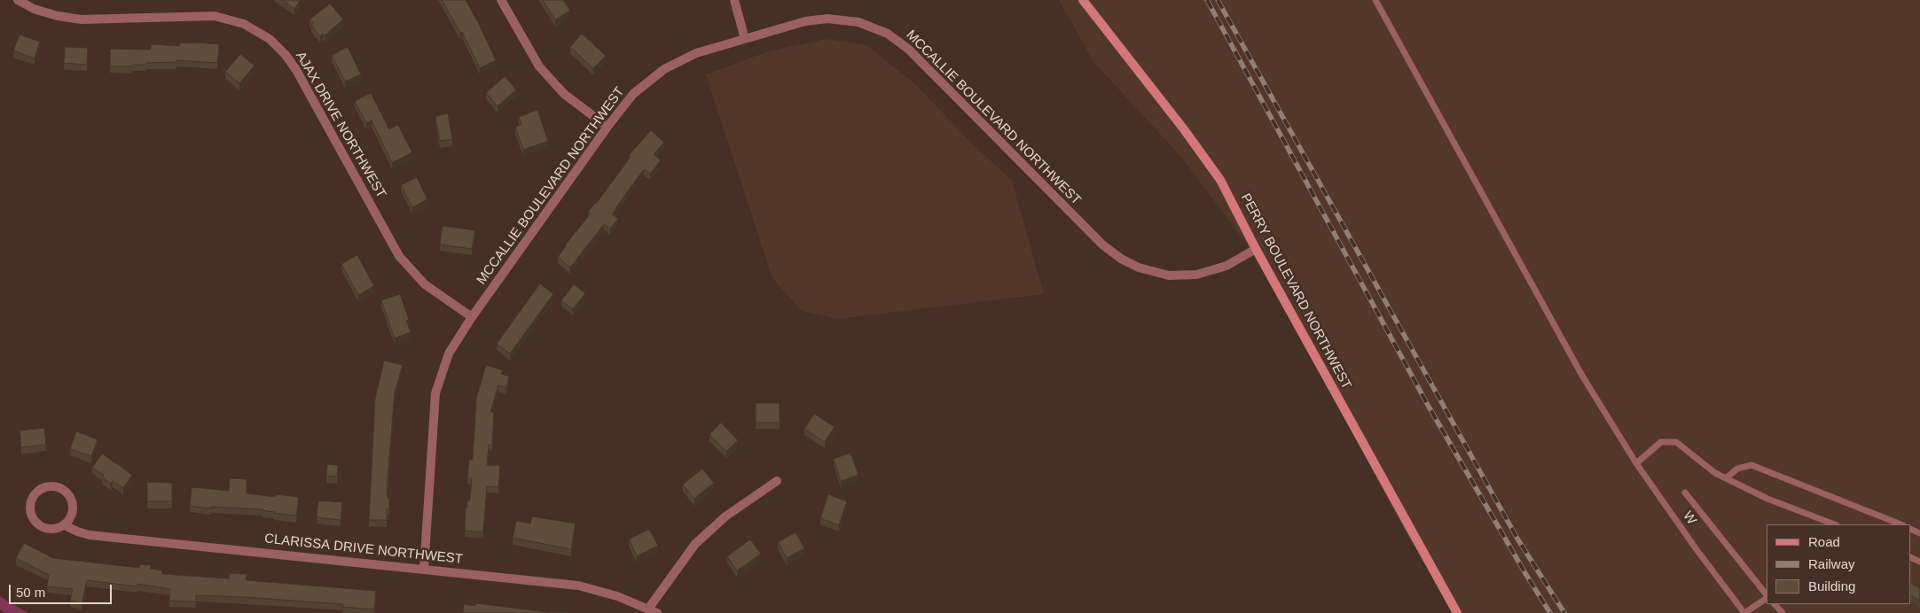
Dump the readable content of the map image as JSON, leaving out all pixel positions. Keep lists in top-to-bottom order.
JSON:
{
  "streets": {
    "street": [
      "MCCALLIE BOULEVARD NORTHWEST",
      "AJAX DRIVE NORTHWEST",
      "PERRY BOULEVARD NORTHWEST",
      "CLARISSA DRIVE NORTHWEST"
    ],
    "lane": ["W"]
  },
  "crossings": [
    ["MCCALLIE BOULEVARD NORTHWEST", "AJAX DRIVE NORTHWEST"],
    ["MCCALLIE BOULEVARD NORTHWEST", "PERRY BOULEVARD NORTHWEST"],
    ["MCCALLIE BOULEVARD NORTHWEST", "CLARISSA DRIVE NORTHWEST"]
  ],
  "legend": ["Road", "Railway", "Building"],
  "scale_bar": "50 m"
}
